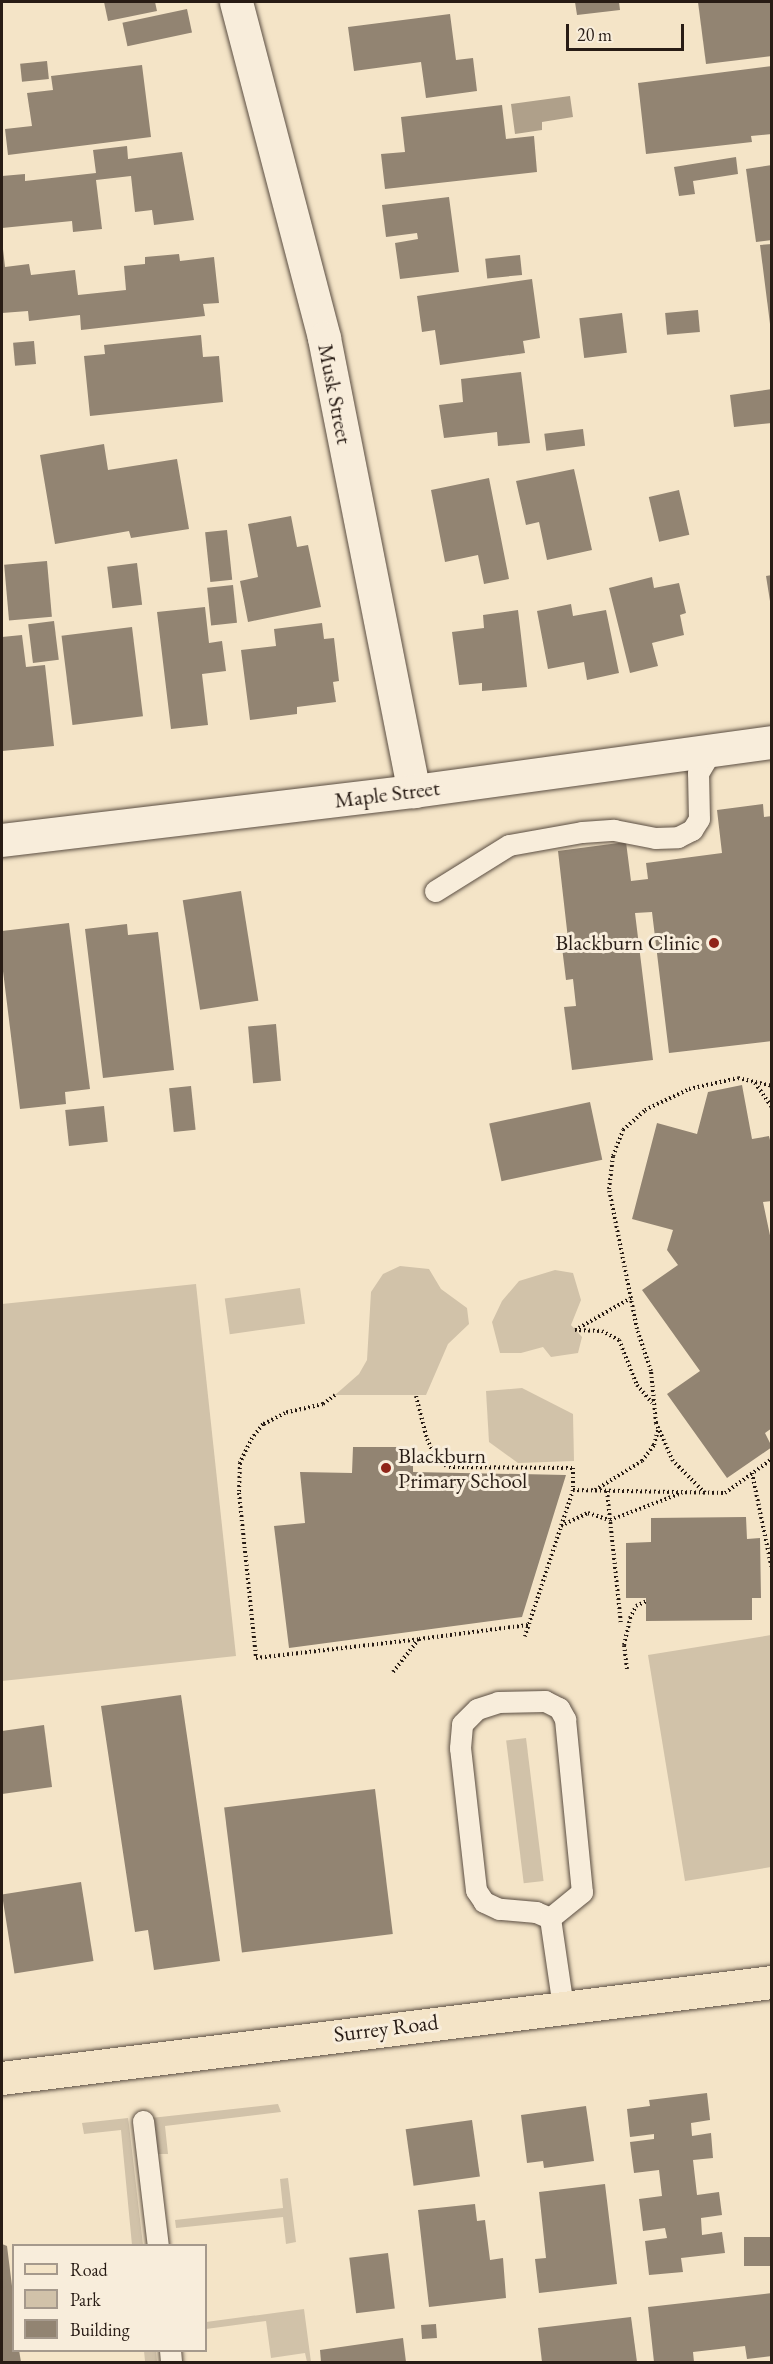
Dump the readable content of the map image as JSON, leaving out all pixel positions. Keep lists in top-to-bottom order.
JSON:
{
  "streets": {
    "main road": ["Surrey Road"],
    "street": ["Musk Street", "Maple Street"]
  },
  "crossings": [
    ["Musk Street", "Maple Street"]
  ],
  "places": ["Blackburn Clinic", "Blackburn Primary School"],
  "legend": ["Road", "Park", "Building"],
  "scale_bar": "20 m"
}
